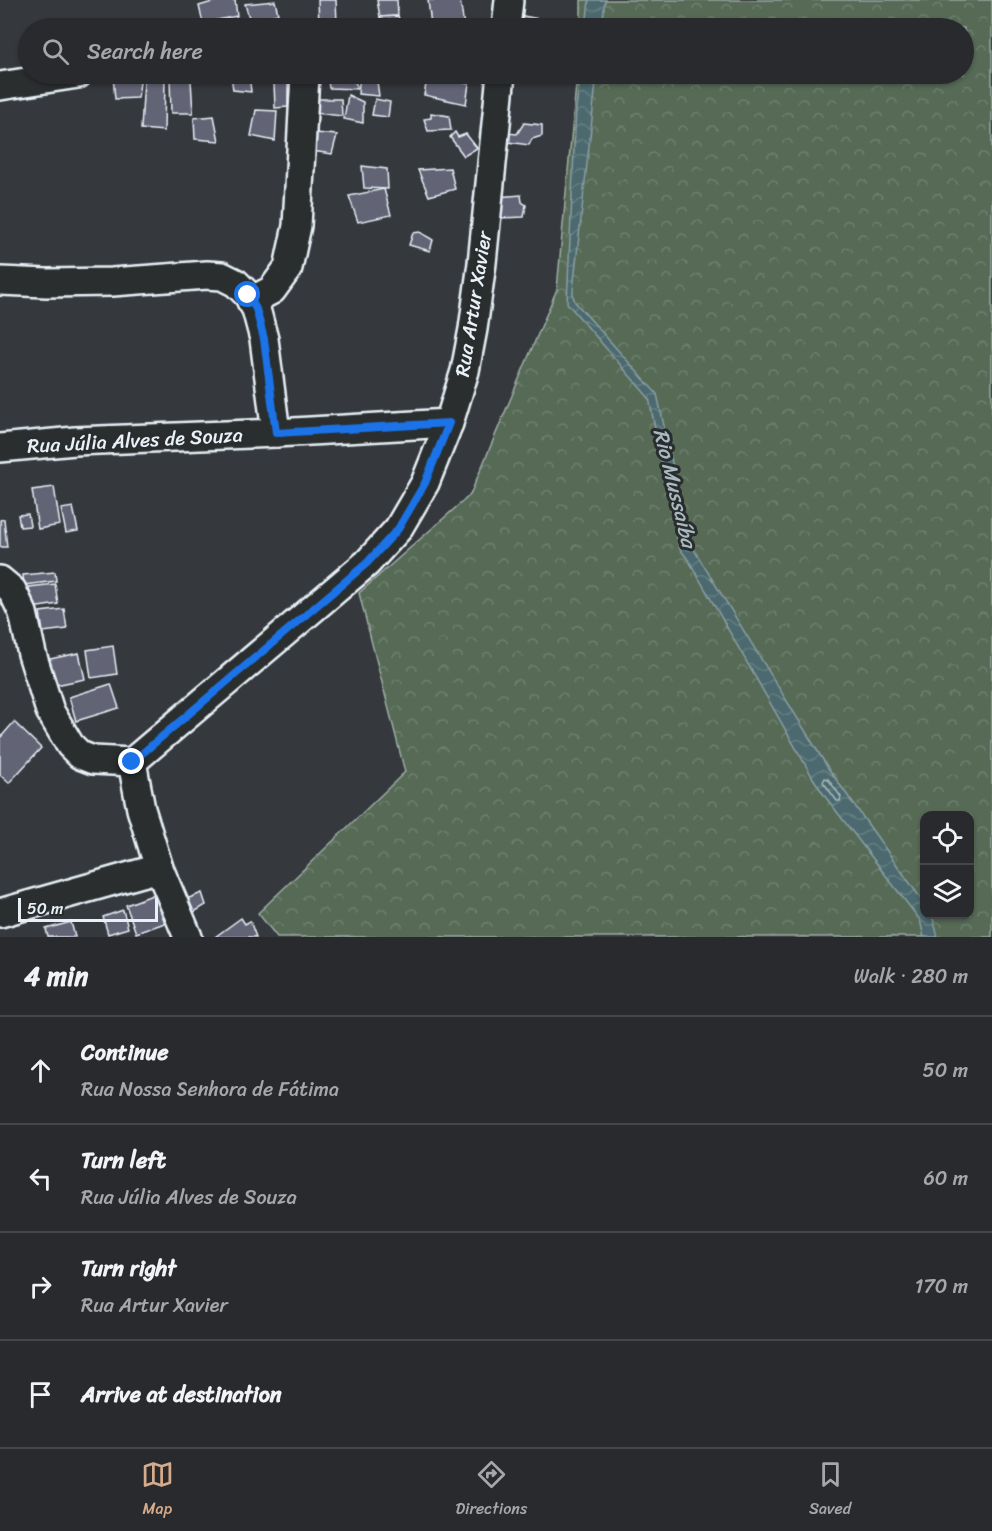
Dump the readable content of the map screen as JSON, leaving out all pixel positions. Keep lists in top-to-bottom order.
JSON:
{
  "streets": {
    "street": ["Rua Artur Xavier", "Rua Júlia Alves de Souza"]
  },
  "crossings": [
    ["Rua Artur Xavier", "Rua Júlia Alves de Souza"]
  ],
  "water": ["Rio Mussaíba"],
  "scale_bar": "50 m",
  "page": {
    "search": "Search here",
    "scale": "50 m",
    "heading": ["4 min", "Walk · 280 m"],
    "list": [
      ["Continue", "Rua Nossa Senhora de Fátima", "50 m"],
      ["Turn left", "Rua Júlia Alves de Souza", "60 m"],
      ["Turn right", "Rua Artur Xavier", "170 m"],
      "Arrive at destination"
    ],
    "nav": ["Map", "Directions", "Saved"]
  }
}
